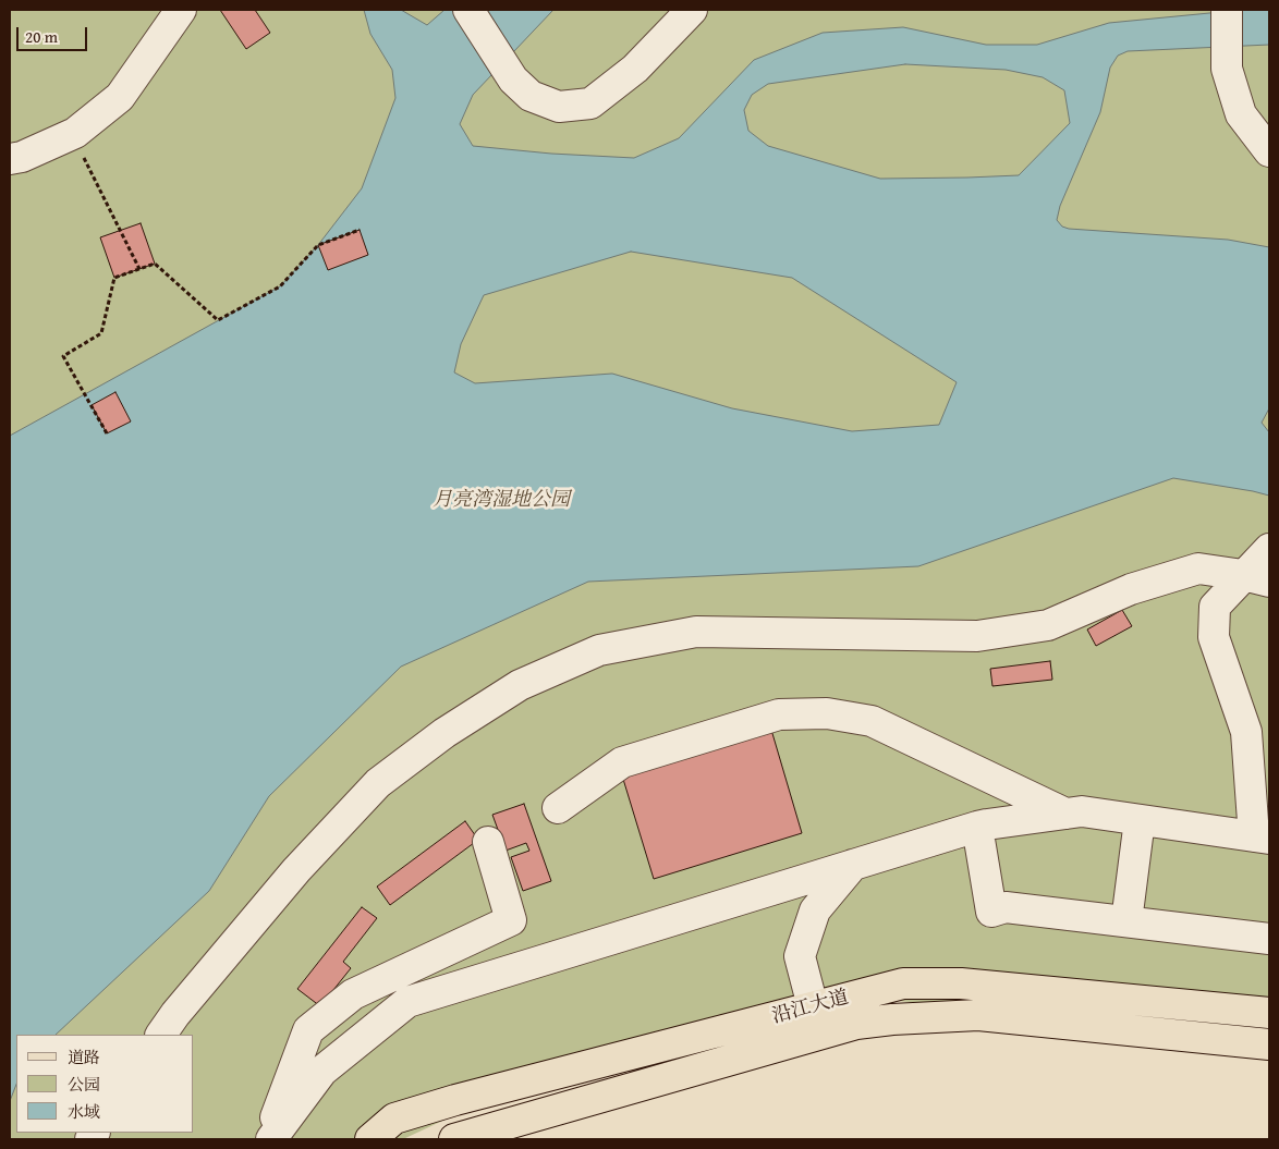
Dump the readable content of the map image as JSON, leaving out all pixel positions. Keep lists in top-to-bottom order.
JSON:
{
  "streets": {
    "main road": ["沿江大道"]
  },
  "parks": ["月亮湾湿地公园"],
  "legend": ["道路", "公园", "水域"],
  "scale_bar": "20 m"
}
